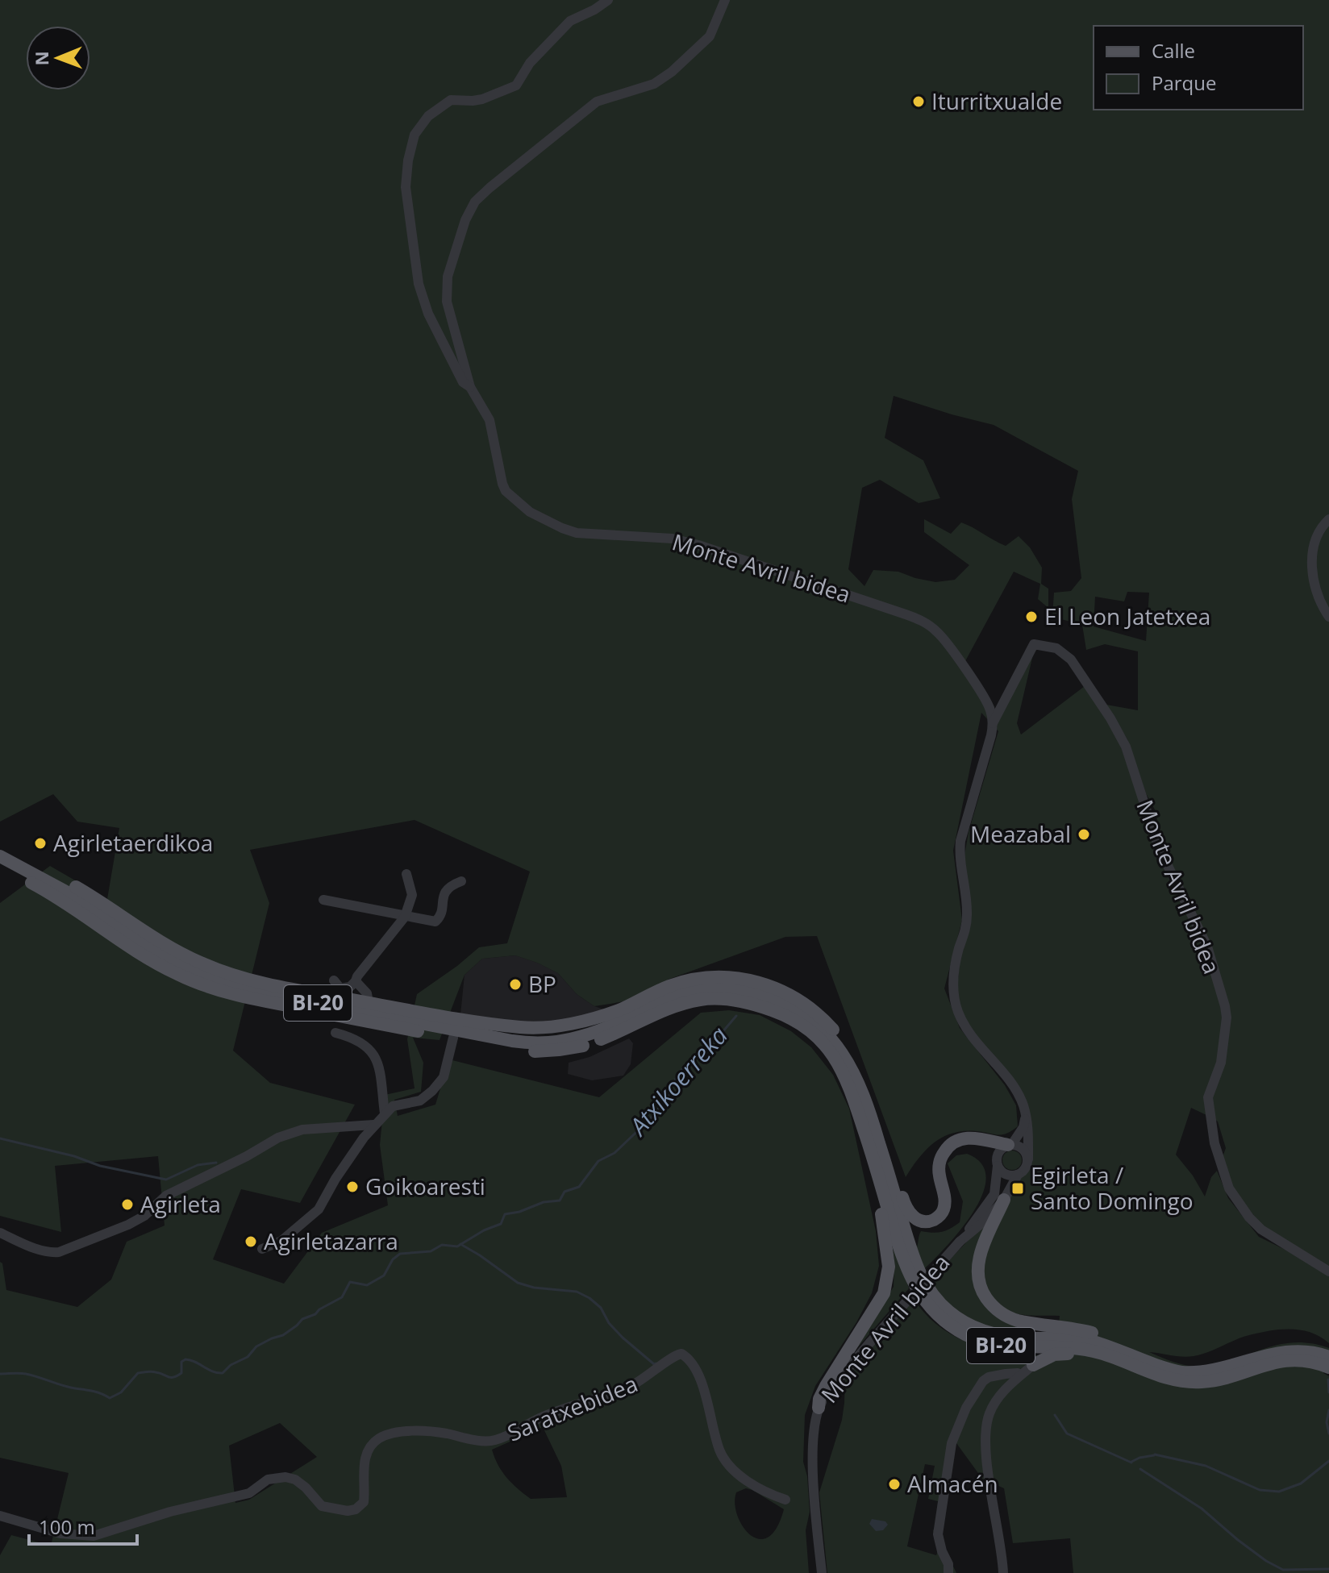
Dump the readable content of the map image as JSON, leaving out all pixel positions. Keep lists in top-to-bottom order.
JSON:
{
  "streets": {
    "main road": ["BI-20"],
    "street": ["Monte Avril bidea", "Saratxebidea"]
  },
  "water": ["Atxikoerreka"],
  "places": {
    "other": [
      "Iturritxualde",
      "El Leon Jatetxea",
      "Meazabal",
      "Agirletaerdikoa",
      "BP",
      "Goikoaresti",
      "Agirleta",
      "Agirletazarra",
      "Almacén"
    ],
    "transit": ["Egirleta / Santo Domingo"]
  },
  "legend": ["Calle", "Parque"],
  "scale_bar": "100 m",
  "north": "left"
}
